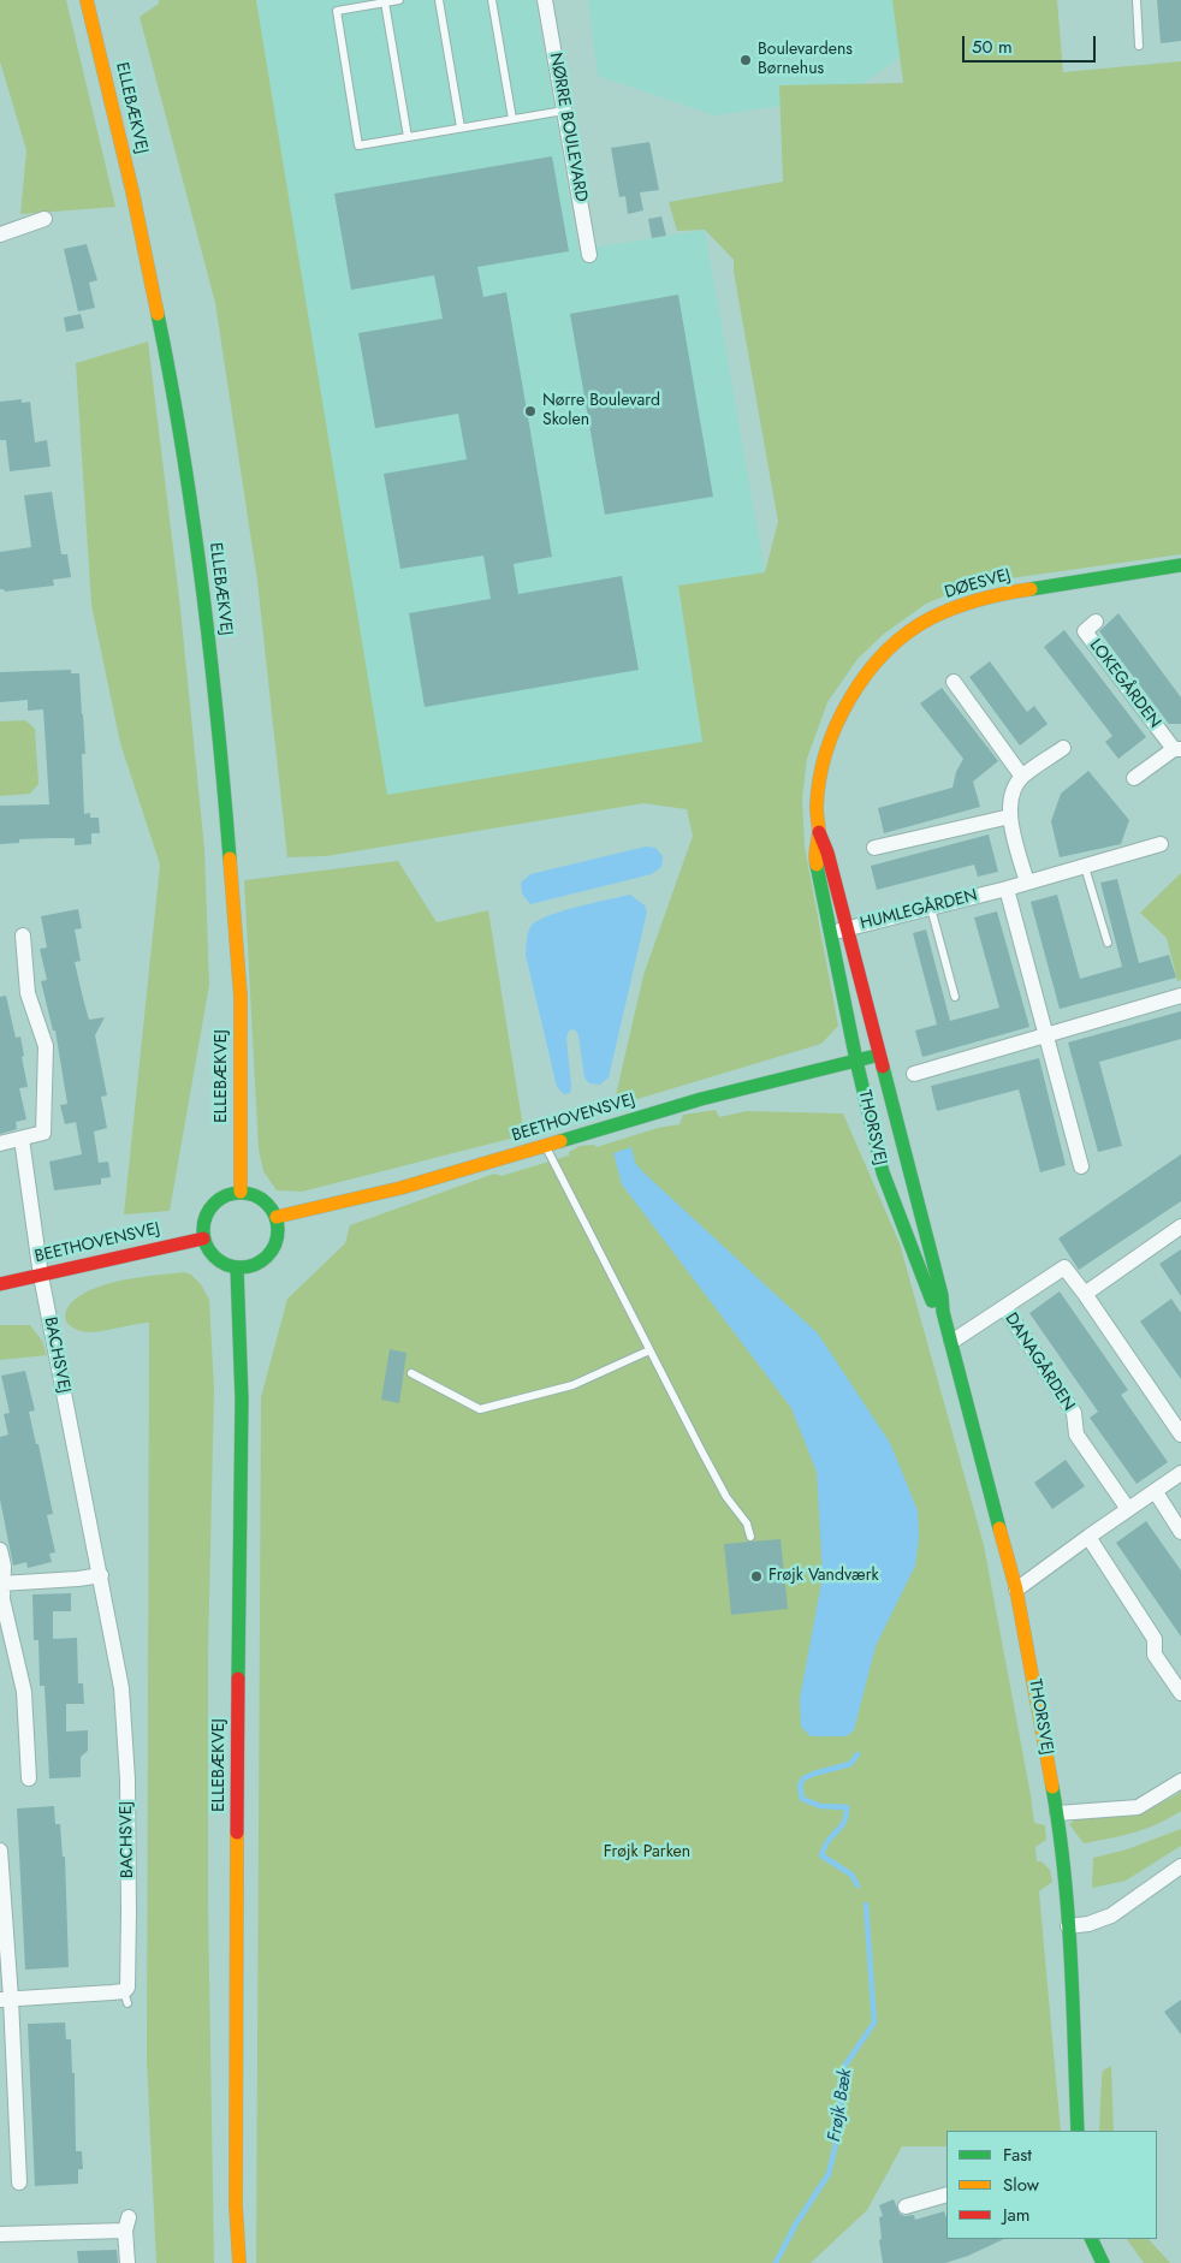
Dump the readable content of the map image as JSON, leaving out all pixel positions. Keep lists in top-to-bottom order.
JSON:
{
  "streets": {
    "street": [
      "ELLEBÆKVEJ",
      "NØRRE BOULEVARD",
      "DØESVEJ",
      "LOKEGÅRDEN",
      "HUMLEGÅRDEN",
      "BEETHOVENSVEJ",
      "THORSVEJ",
      "BACHSVEJ",
      "DANAGÅRDEN"
    ]
  },
  "crossings": [
    ["ELLEBÆKVEJ", "BEETHOVENSVEJ"],
    ["DØESVEJ", "HUMLEGÅRDEN"],
    ["DØESVEJ", "THORSVEJ"],
    ["HUMLEGÅRDEN", "THORSVEJ"],
    ["BEETHOVENSVEJ", "THORSVEJ"],
    ["BEETHOVENSVEJ", "BACHSVEJ"],
    ["THORSVEJ", "DANAGÅRDEN"]
  ],
  "water": ["Frøjk Bæk"],
  "parks": ["Frøjk Parken"],
  "places": ["Boulevardens Børnehus", "Nørre Boulevard Skolen", "Frøjk Vandværk"],
  "legend": ["Fast", "Slow", "Jam"],
  "scale_bar": "50 m"
}
